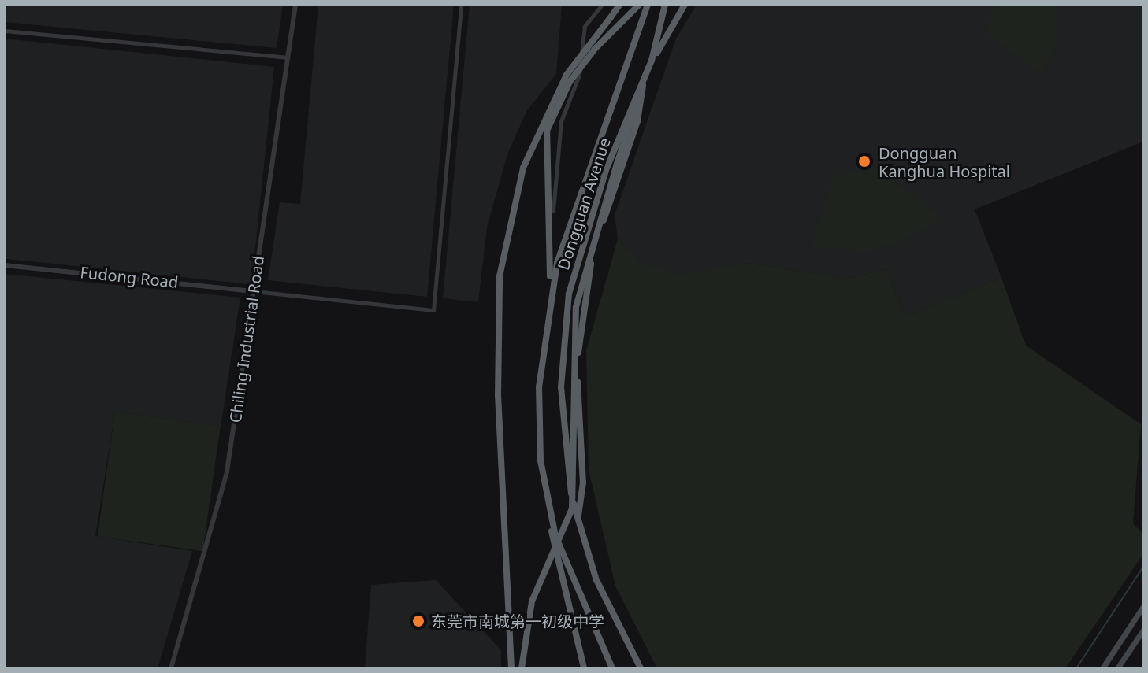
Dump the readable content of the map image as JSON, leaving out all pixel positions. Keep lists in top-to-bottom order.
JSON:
{
  "streets": {
    "highway": ["Dongguan Avenue"],
    "street": ["Fudong Road", "Chiling Industrial Road"]
  },
  "crossings": [
    ["Fudong Road", "Chiling Industrial Road"]
  ],
  "places": ["Dongguan Kanghua Hospital", "东莞市南城第一初级中学"]
}
